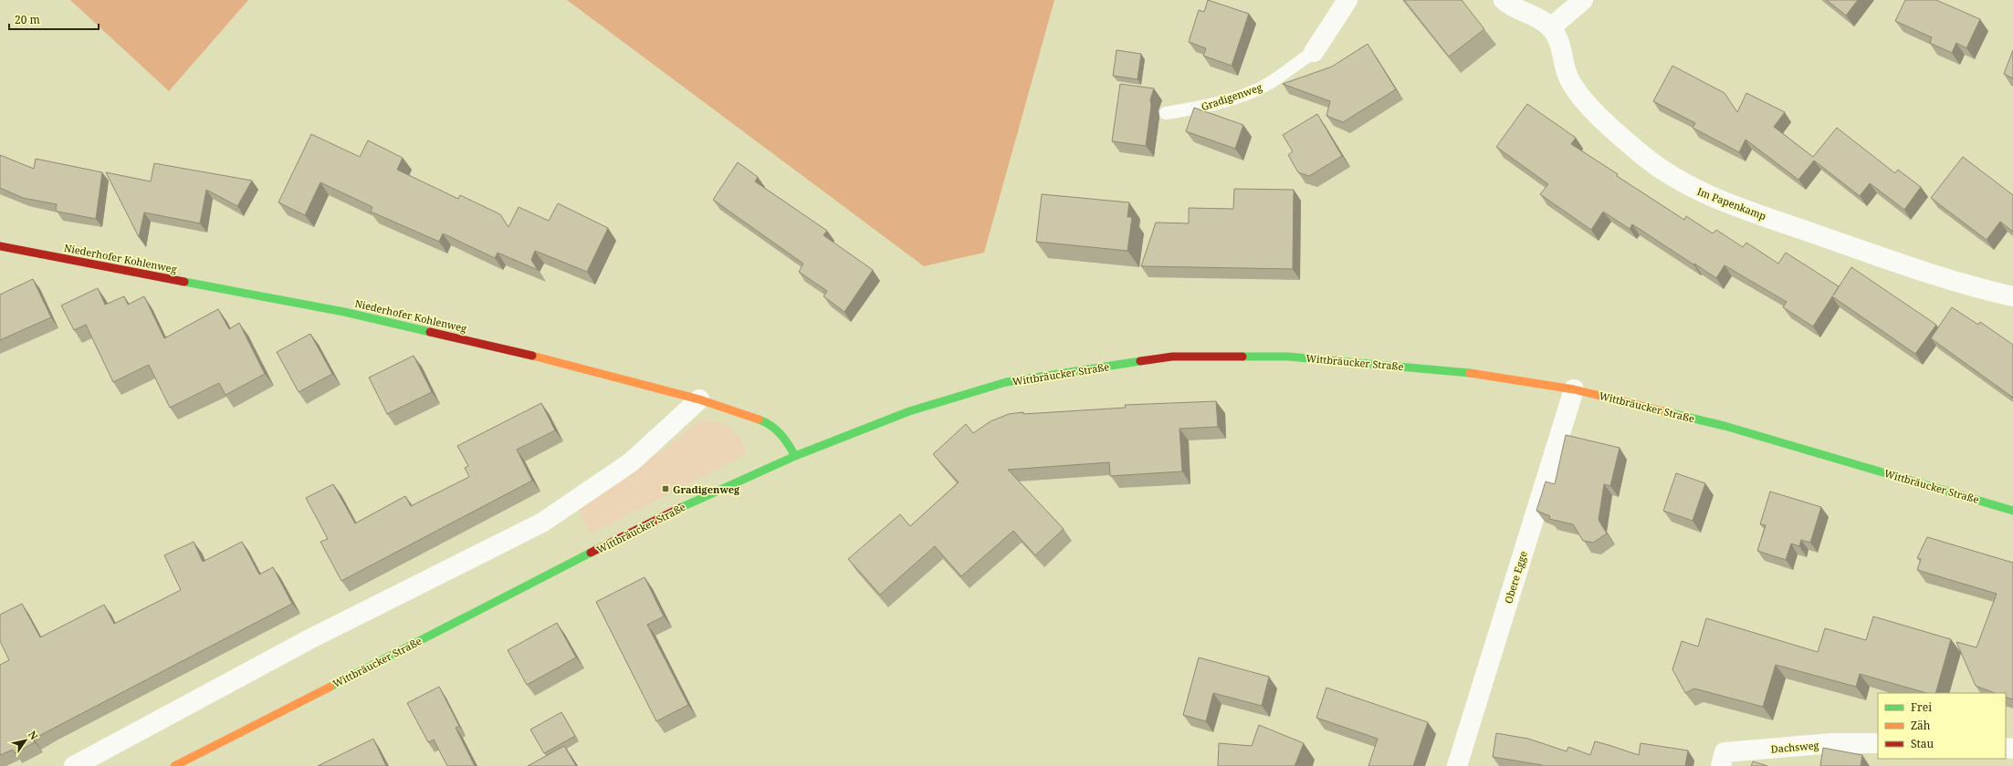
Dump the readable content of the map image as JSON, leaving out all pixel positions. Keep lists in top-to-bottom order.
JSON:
{
  "streets": {
    "main road": ["Niederhofer Kohlenweg", "Wittbräucker Straße"],
    "street": [
      "Gradigenweg",
      "Im Papenkamp",
      "Obere Egge",
      "Dachsweg"
    ]
  },
  "crossings": [
    ["Niederhofer Kohlenweg", "Wittbräucker Straße"],
    ["Wittbräucker Straße", "Obere Egge"]
  ],
  "places": {
    "transit": ["Gradigenweg"]
  },
  "legend": ["Frei", "Zäh", "Stau"],
  "scale_bar": "20 m",
  "north": "top right"
}
